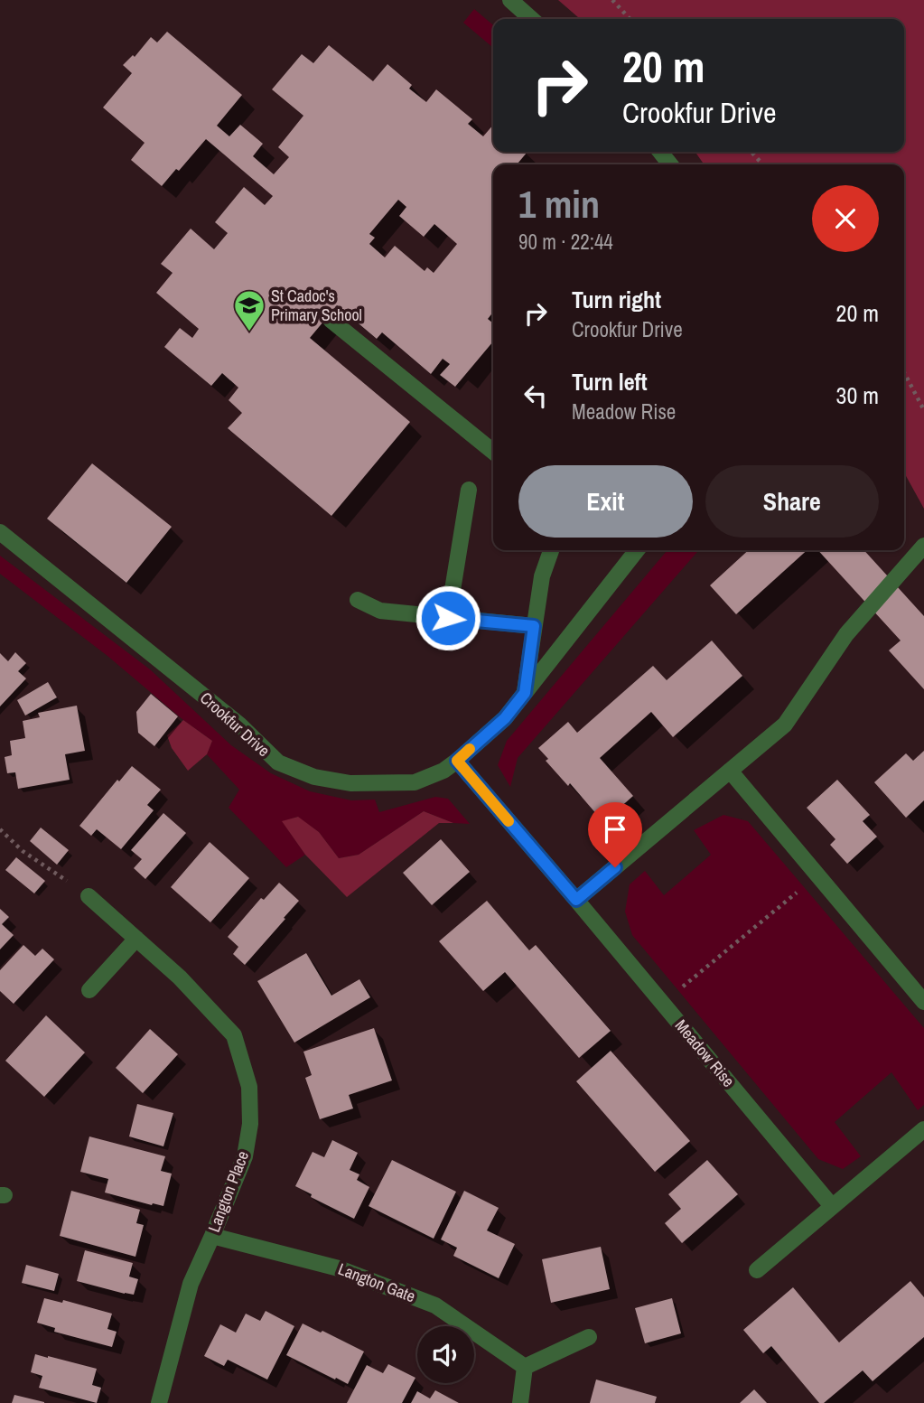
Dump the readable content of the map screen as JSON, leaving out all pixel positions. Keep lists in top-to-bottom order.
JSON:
{
  "streets": {
    "street": [
      "Crookfur Drive",
      "Meadow Rise",
      "Langton Place",
      "Langton Gate"
    ]
  },
  "crossings": [
    ["Crookfur Drive", "Meadow Rise"],
    ["Langton Place", "Langton Gate"]
  ],
  "places": {
    "school or university": ["St Cadoc's Primary School"]
  },
  "page": {
    "turn": ["20 m", "Crookfur Drive"],
    "heading": ["1 min", "90 m · 22:44"],
    "list": [
      {
        "name": "Turn right",
        "note": "Crookfur Drive",
        "value": "20 m"
      },
      {
        "name": "Turn left",
        "note": "Meadow Rise",
        "value": "30 m"
      }
    ],
    "buttons": ["Exit", "Share"]
  }
}
